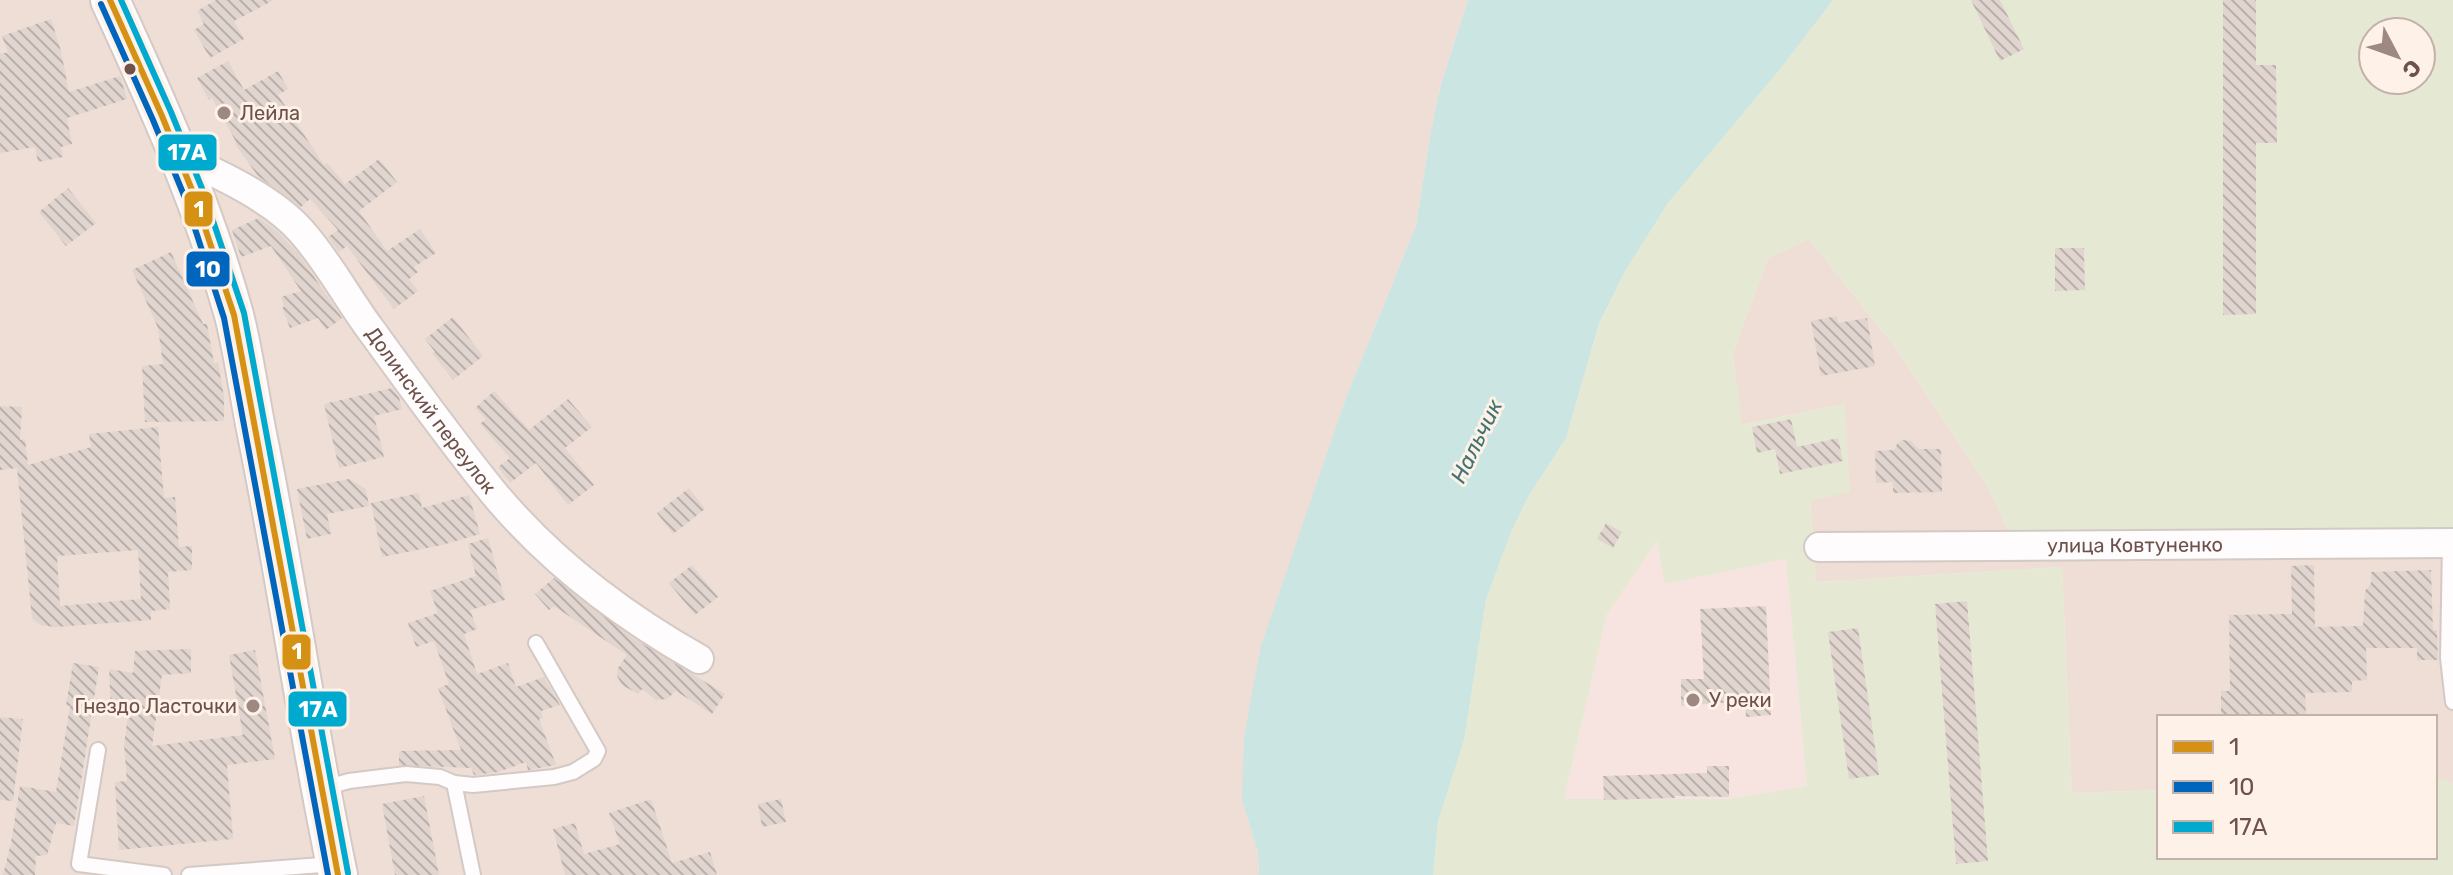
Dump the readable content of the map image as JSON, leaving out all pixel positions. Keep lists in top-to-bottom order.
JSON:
{
  "streets": {
    "street": ["Долинский переулок", "улица Ковтуненко"]
  },
  "water": ["Нальчик"],
  "places": ["Лейла", "У реки", "Гнездо Ласточки"],
  "lines": ["transit line 1", "transit line 17А", "transit line 10"],
  "legend": ["1", "10", "17А"],
  "north": "bottom right"
}
